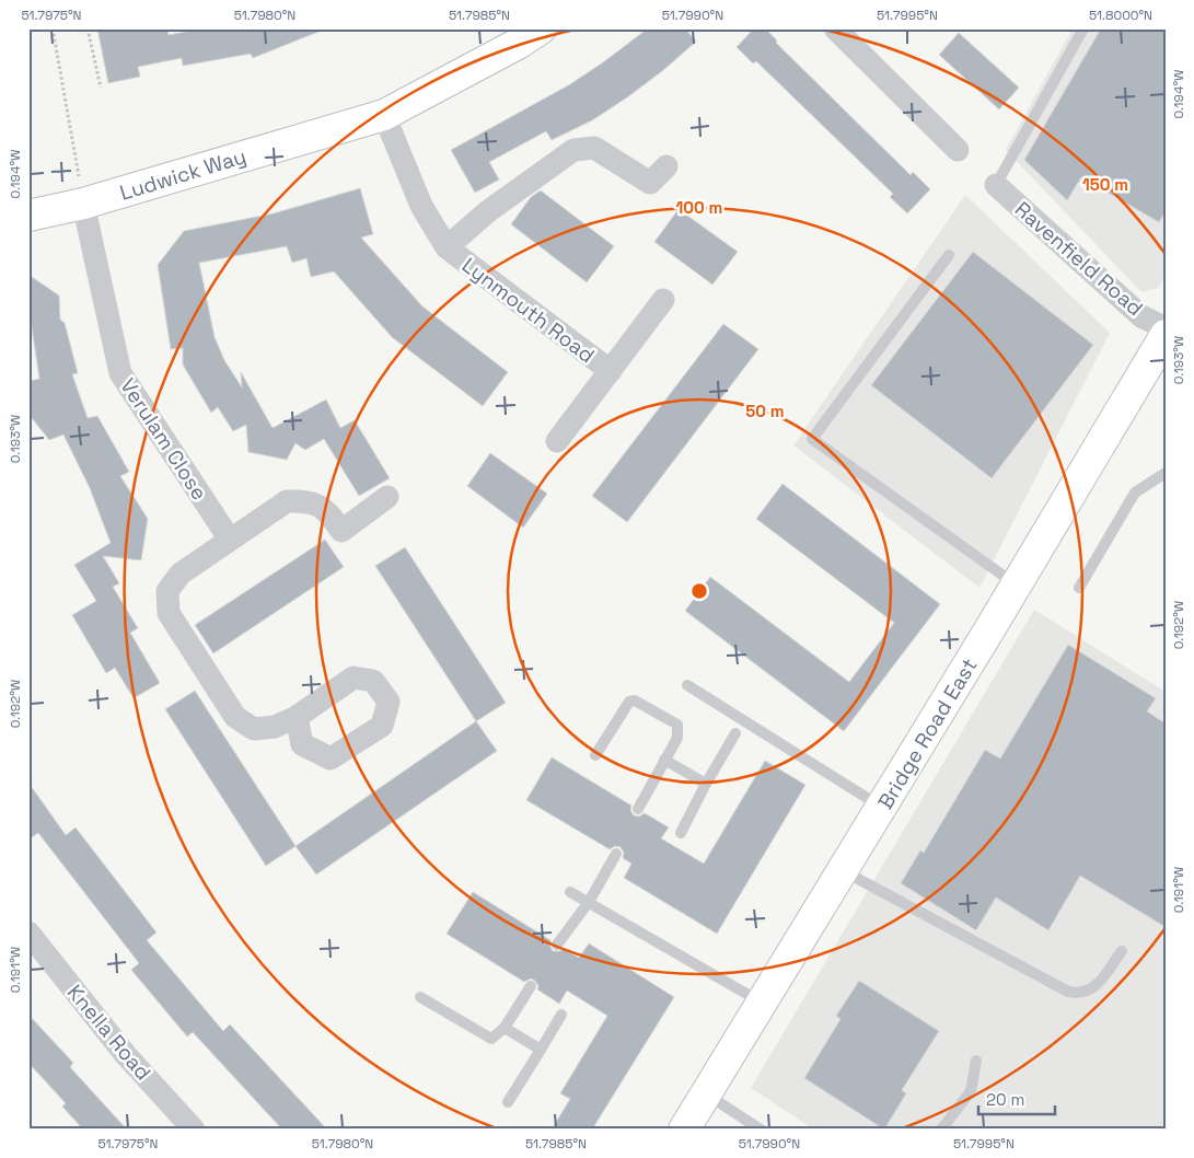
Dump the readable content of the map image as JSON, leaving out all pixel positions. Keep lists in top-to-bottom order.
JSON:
{
  "streets": {
    "street": [
      "Ludwick Way",
      "Ravenfield Road",
      "Lynmouth Road",
      "Verulam Close",
      "Bridge Road East",
      "Knella Road"
    ]
  },
  "crossings": [
    ["Ludwick Way", "Lynmouth Road"],
    ["Ludwick Way", "Verulam Close"]
  ],
  "scale_bar": "20 m",
  "coordinates": [
    "51.7975°N",
    "51.7980°N",
    "51.7985°N",
    "51.7990°N",
    "51.7995°N",
    "51.8000°N",
    "0.194°W",
    "0.193°W",
    "0.192°W",
    "0.191°W"
  ],
  "rings": ["150 m", "100 m", "50 m"]
}
